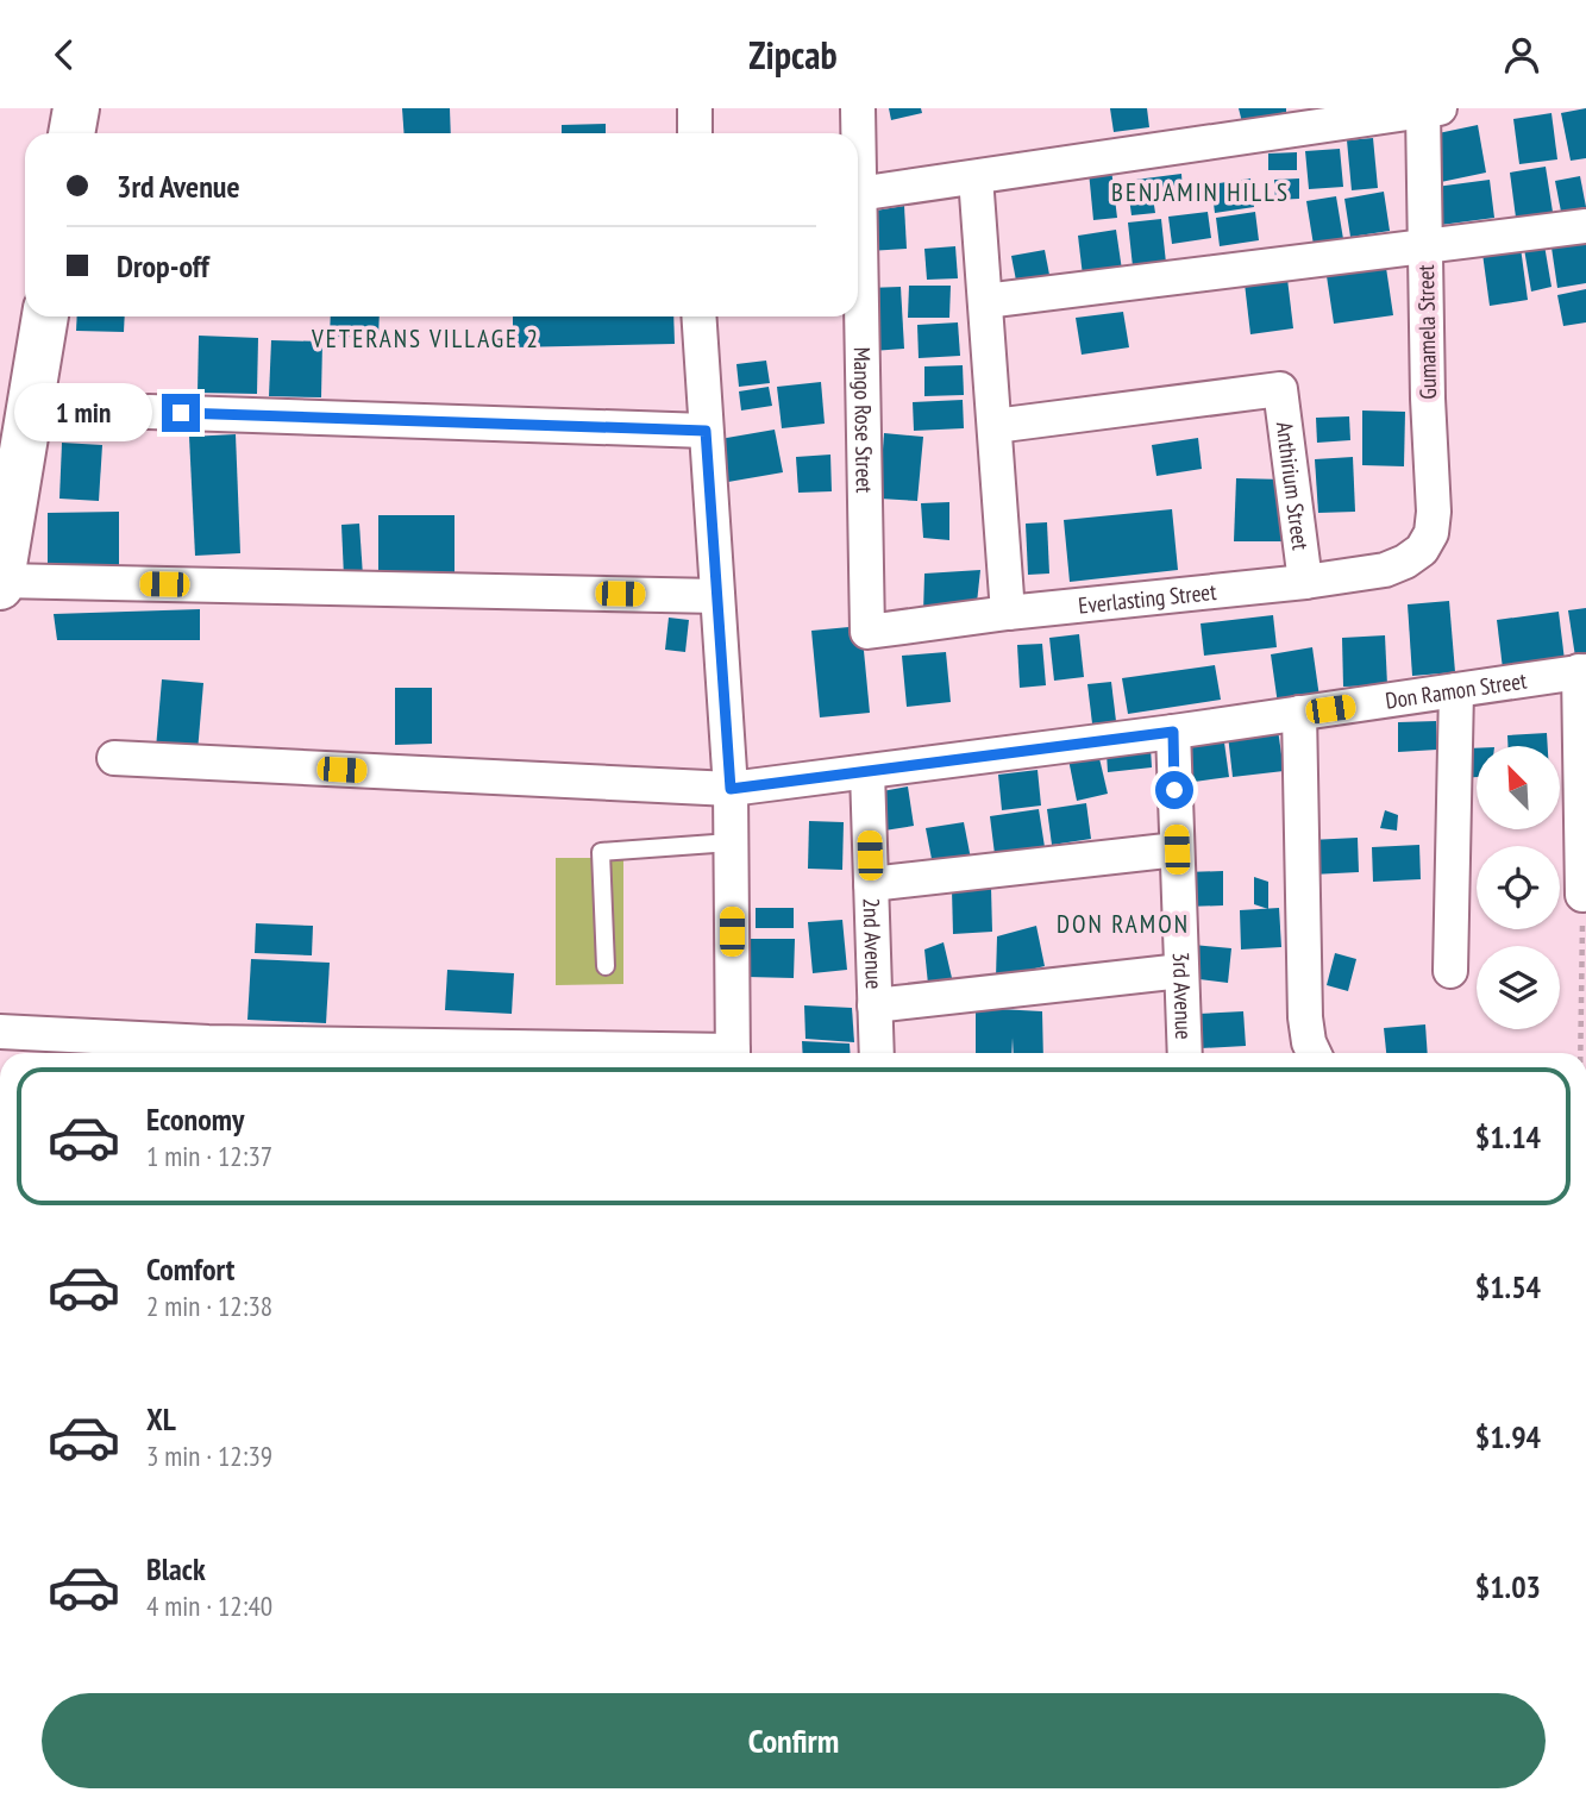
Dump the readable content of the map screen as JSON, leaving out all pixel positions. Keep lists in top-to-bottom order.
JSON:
{
  "streets": {
    "street": [
      "Gumamela Street",
      "Mango Rose Street",
      "Anthirium Street",
      "Everlasting Street",
      "Don Ramon Street",
      "2nd Avenue",
      "3rd Avenue"
    ]
  },
  "crossings": [
    ["Gumamela Street", "Everlasting Street"],
    ["Mango Rose Street", "Everlasting Street"],
    ["Anthirium Street", "Everlasting Street"],
    ["Don Ramon Street", "2nd Avenue"],
    ["Don Ramon Street", "3rd Avenue"]
  ],
  "districts": ["BENJAMIN HILLS", "VETERANS VILLAGE 2", "DON RAMON"],
  "north": "top left",
  "page": {
    "header": "Zipcab",
    "banner": ["3rd Avenue", "Drop-off"],
    "bubble": "1 min",
    "list": [
      {
        "name": "Economy",
        "note": "1 min · 12:37",
        "value": "$1.14"
      },
      {
        "name": "Comfort",
        "note": "2 min · 12:38",
        "value": "$1.54"
      },
      {
        "name": "XL",
        "note": "3 min · 12:39",
        "value": "$1.94"
      },
      {
        "name": "Black",
        "note": "4 min · 12:40",
        "value": "$1.03"
      }
    ],
    "buttons": "Confirm"
  }
}
